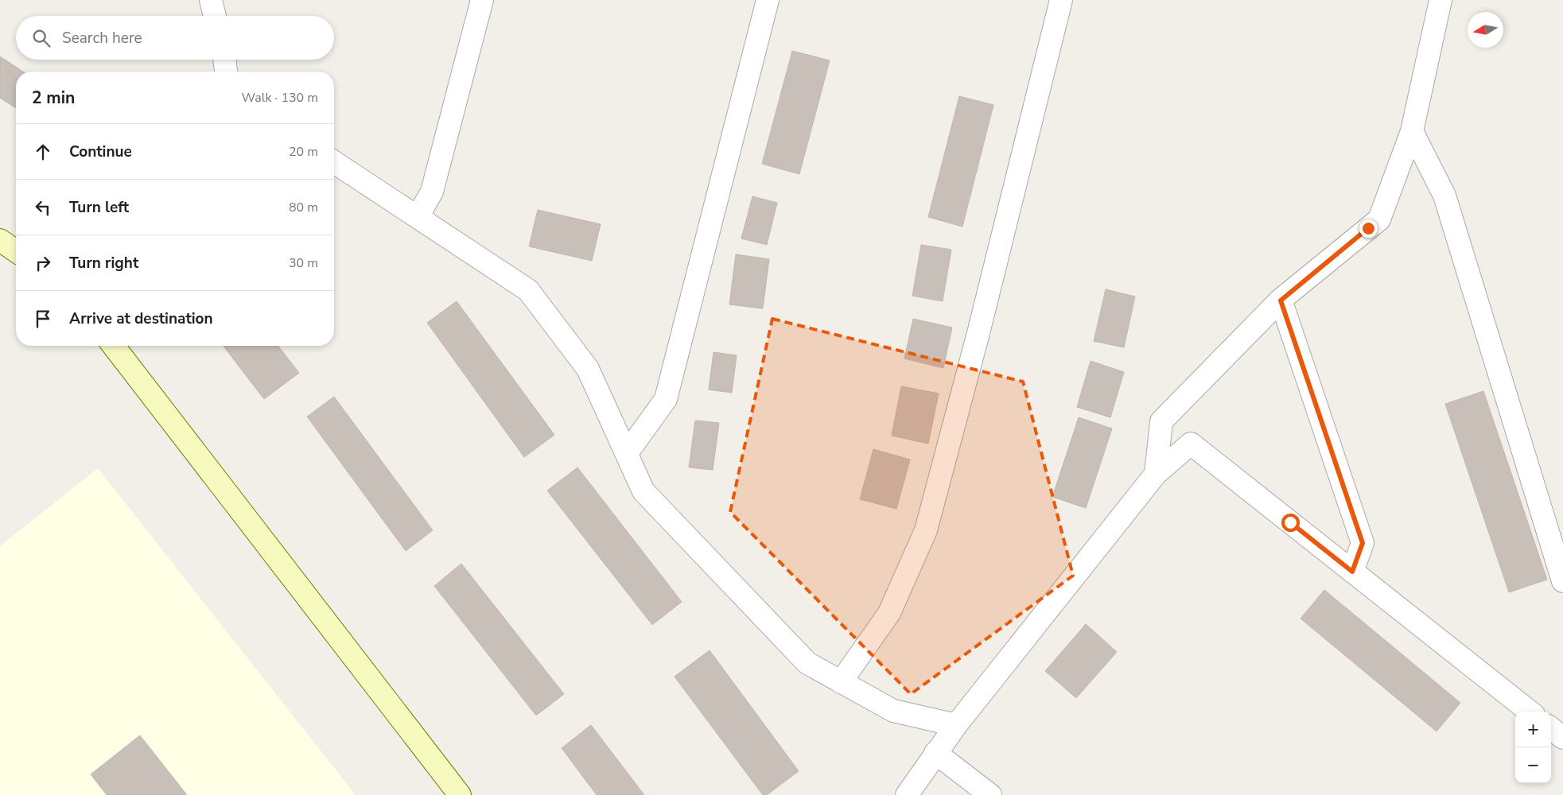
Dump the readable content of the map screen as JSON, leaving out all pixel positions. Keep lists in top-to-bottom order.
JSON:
{
  "north": "left",
  "page": {
    "search": "Search here",
    "heading": ["2 min", "Walk · 130 m"],
    "list": [
      ["Continue", "20 m"],
      ["Turn left", "80 m"],
      ["Turn right", "30 m"],
      "Arrive at destination"
    ],
    "map_buttons": ["+", "−"]
  }
}
